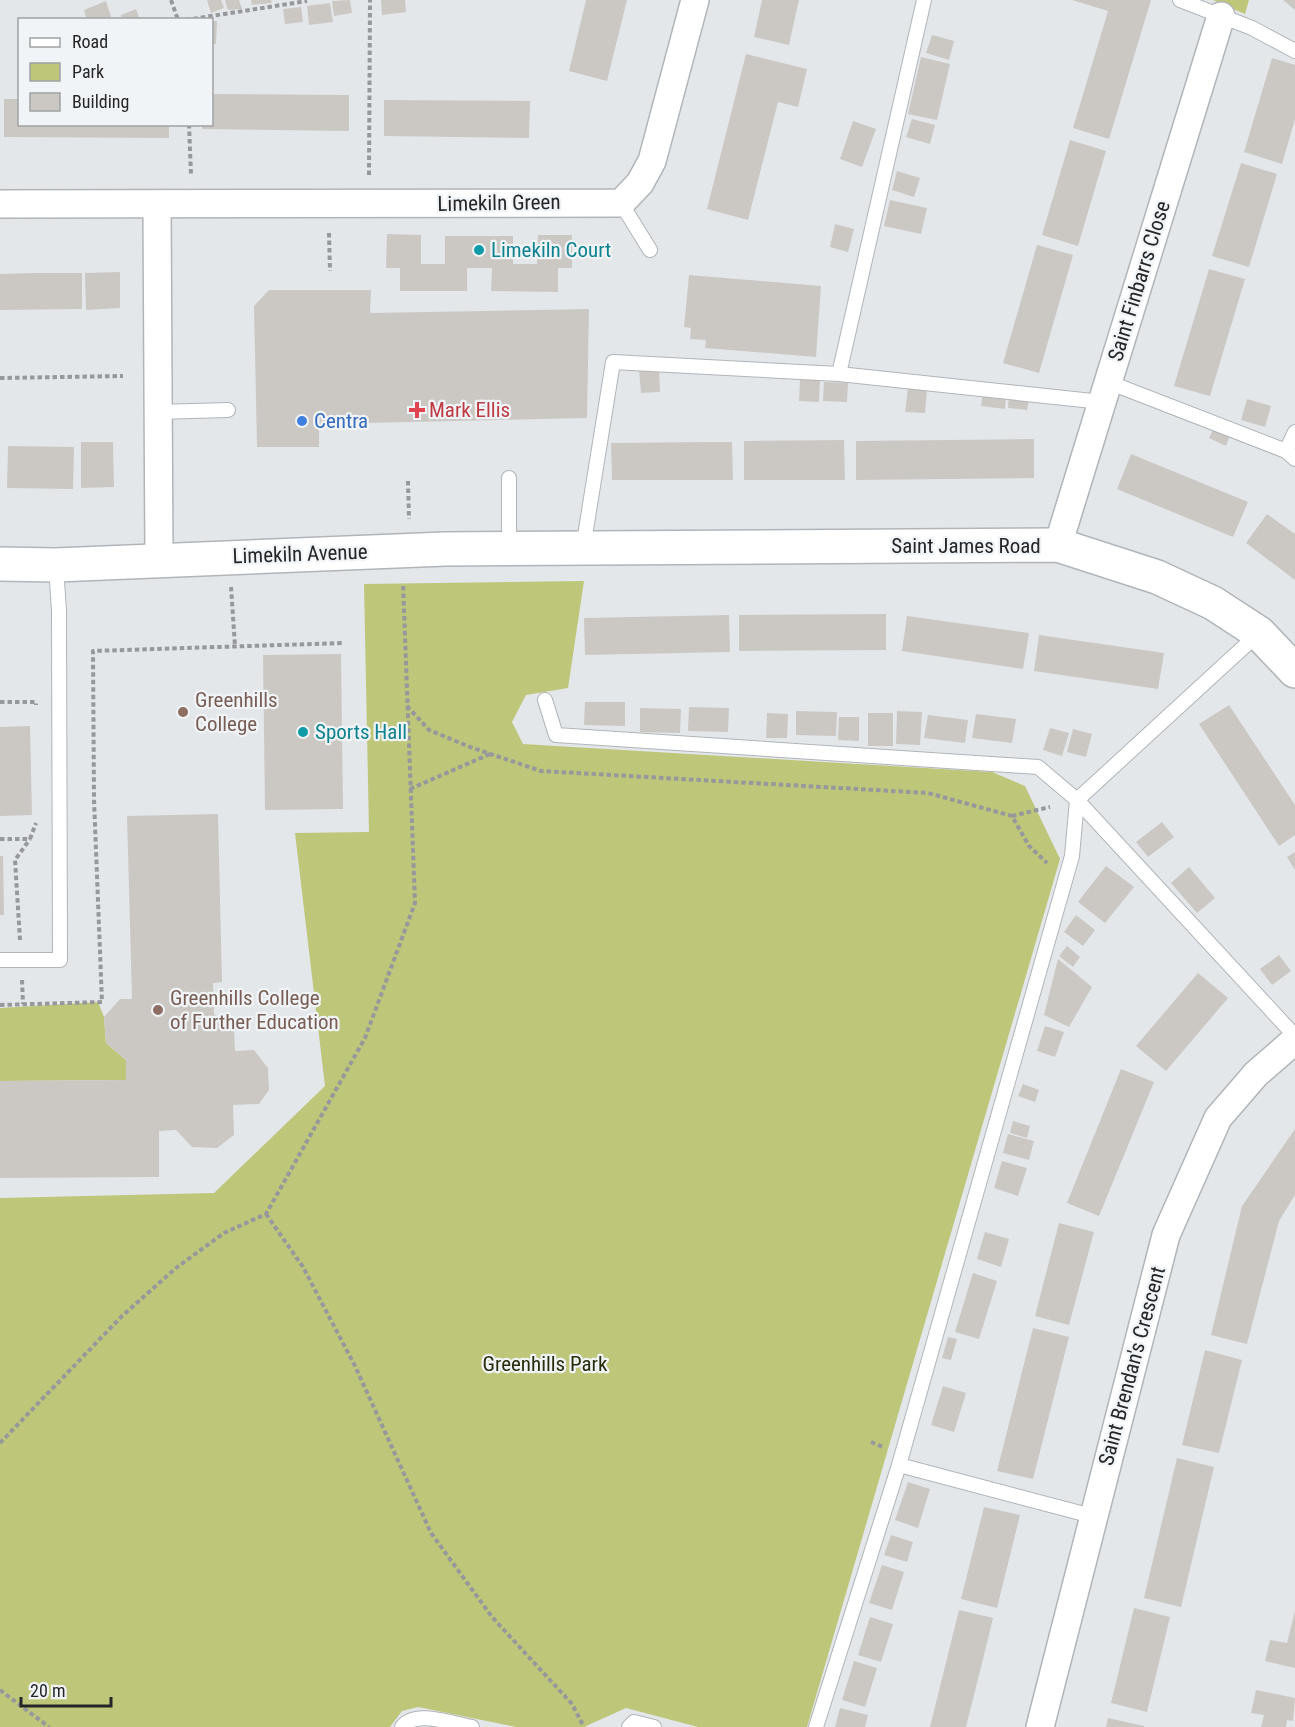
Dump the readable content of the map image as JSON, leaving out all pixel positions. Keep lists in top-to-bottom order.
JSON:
{
  "streets": {
    "street": [
      "Limekiln Green",
      "Saint Finbarrs Close",
      "Saint James Road",
      "Limekiln Avenue",
      "Saint Brendan's Crescent"
    ]
  },
  "crossings": [
    ["Saint Finbarrs Close", "Saint James Road"],
    ["Saint James Road", "Limekiln Avenue"]
  ],
  "parks": ["Greenhills Park"],
  "places": {
    "other": [
      "Limekiln Court",
      "Centra",
      "Greenhills College",
      "Sports Hall",
      "Greenhills College of Further Education"
    ],
    "health": ["Mark Ellis"]
  },
  "legend": ["Road", "Park", "Building"],
  "scale_bar": "20 m"
}
